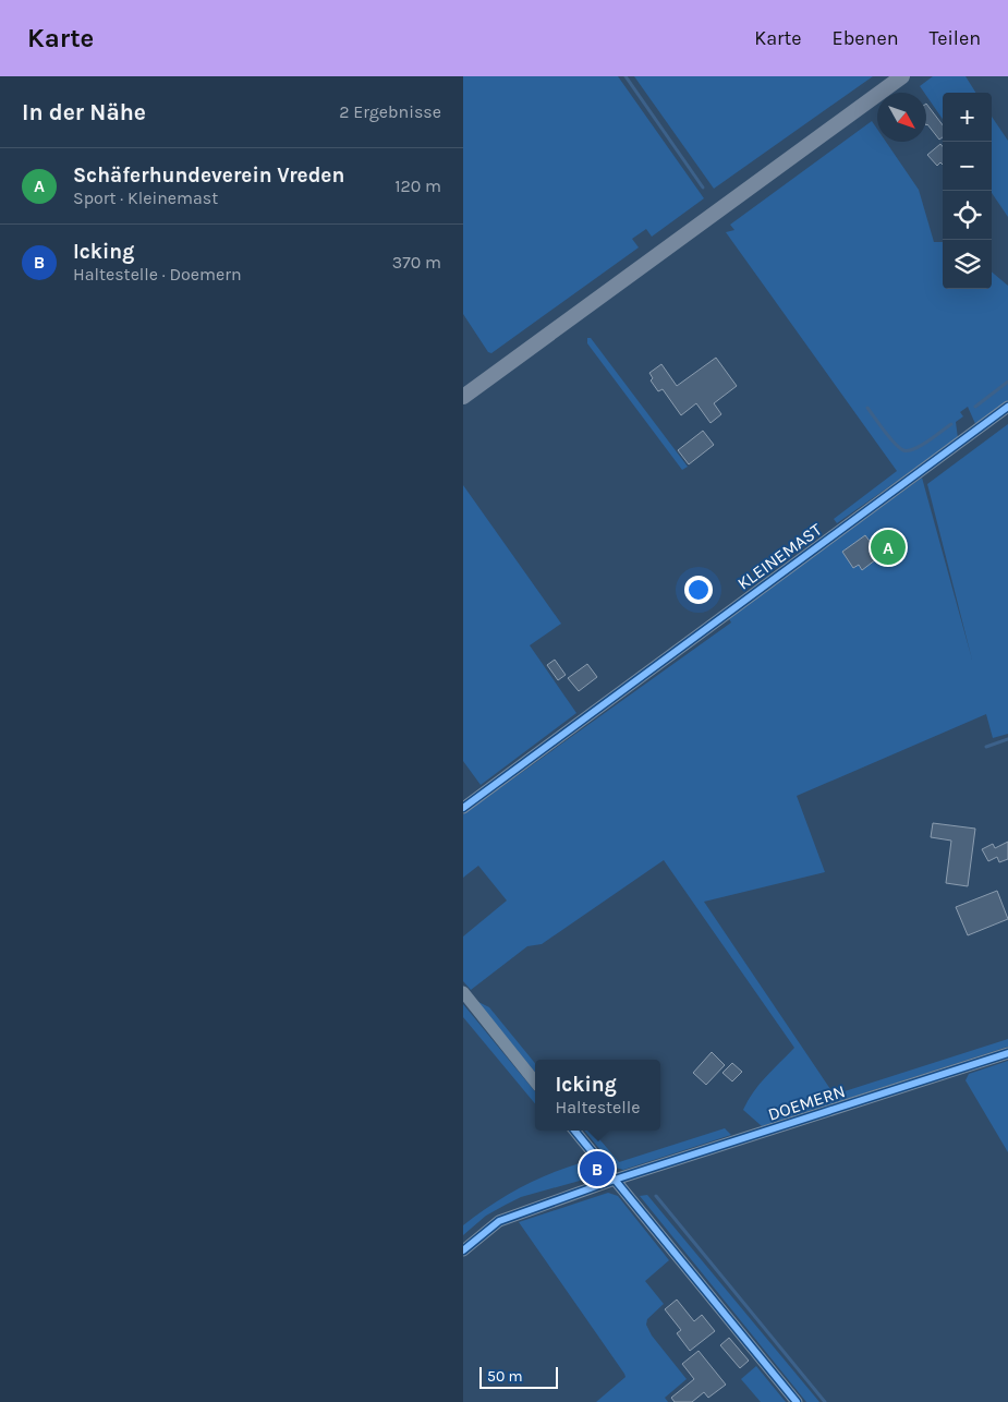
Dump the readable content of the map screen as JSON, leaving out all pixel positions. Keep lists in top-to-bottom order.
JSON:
{
  "streets": {
    "street": ["KLEINEMAST", "DOEMERN"]
  },
  "scale_bar": "50 m",
  "north": "bottom right",
  "page": {
    "header": "Karte",
    "nav": ["Karte", "Ebenen", "Teilen"],
    "heading": ["In der Nähe", "2 Ergebnisse"],
    "map_buttons": ["+", "−"],
    "list": [
      {
        "mark": "A",
        "name": "Schäferhundeverein Vreden",
        "note": "Sport · Kleinemast",
        "value": "120 m"
      },
      {
        "mark": "B",
        "name": "Icking",
        "note": "Haltestelle · Doemern",
        "value": "370 m"
      }
    ],
    "pins": ["A", "B"],
    "popup": ["Icking", "Haltestelle"],
    "scale": "50 m"
  }
}
